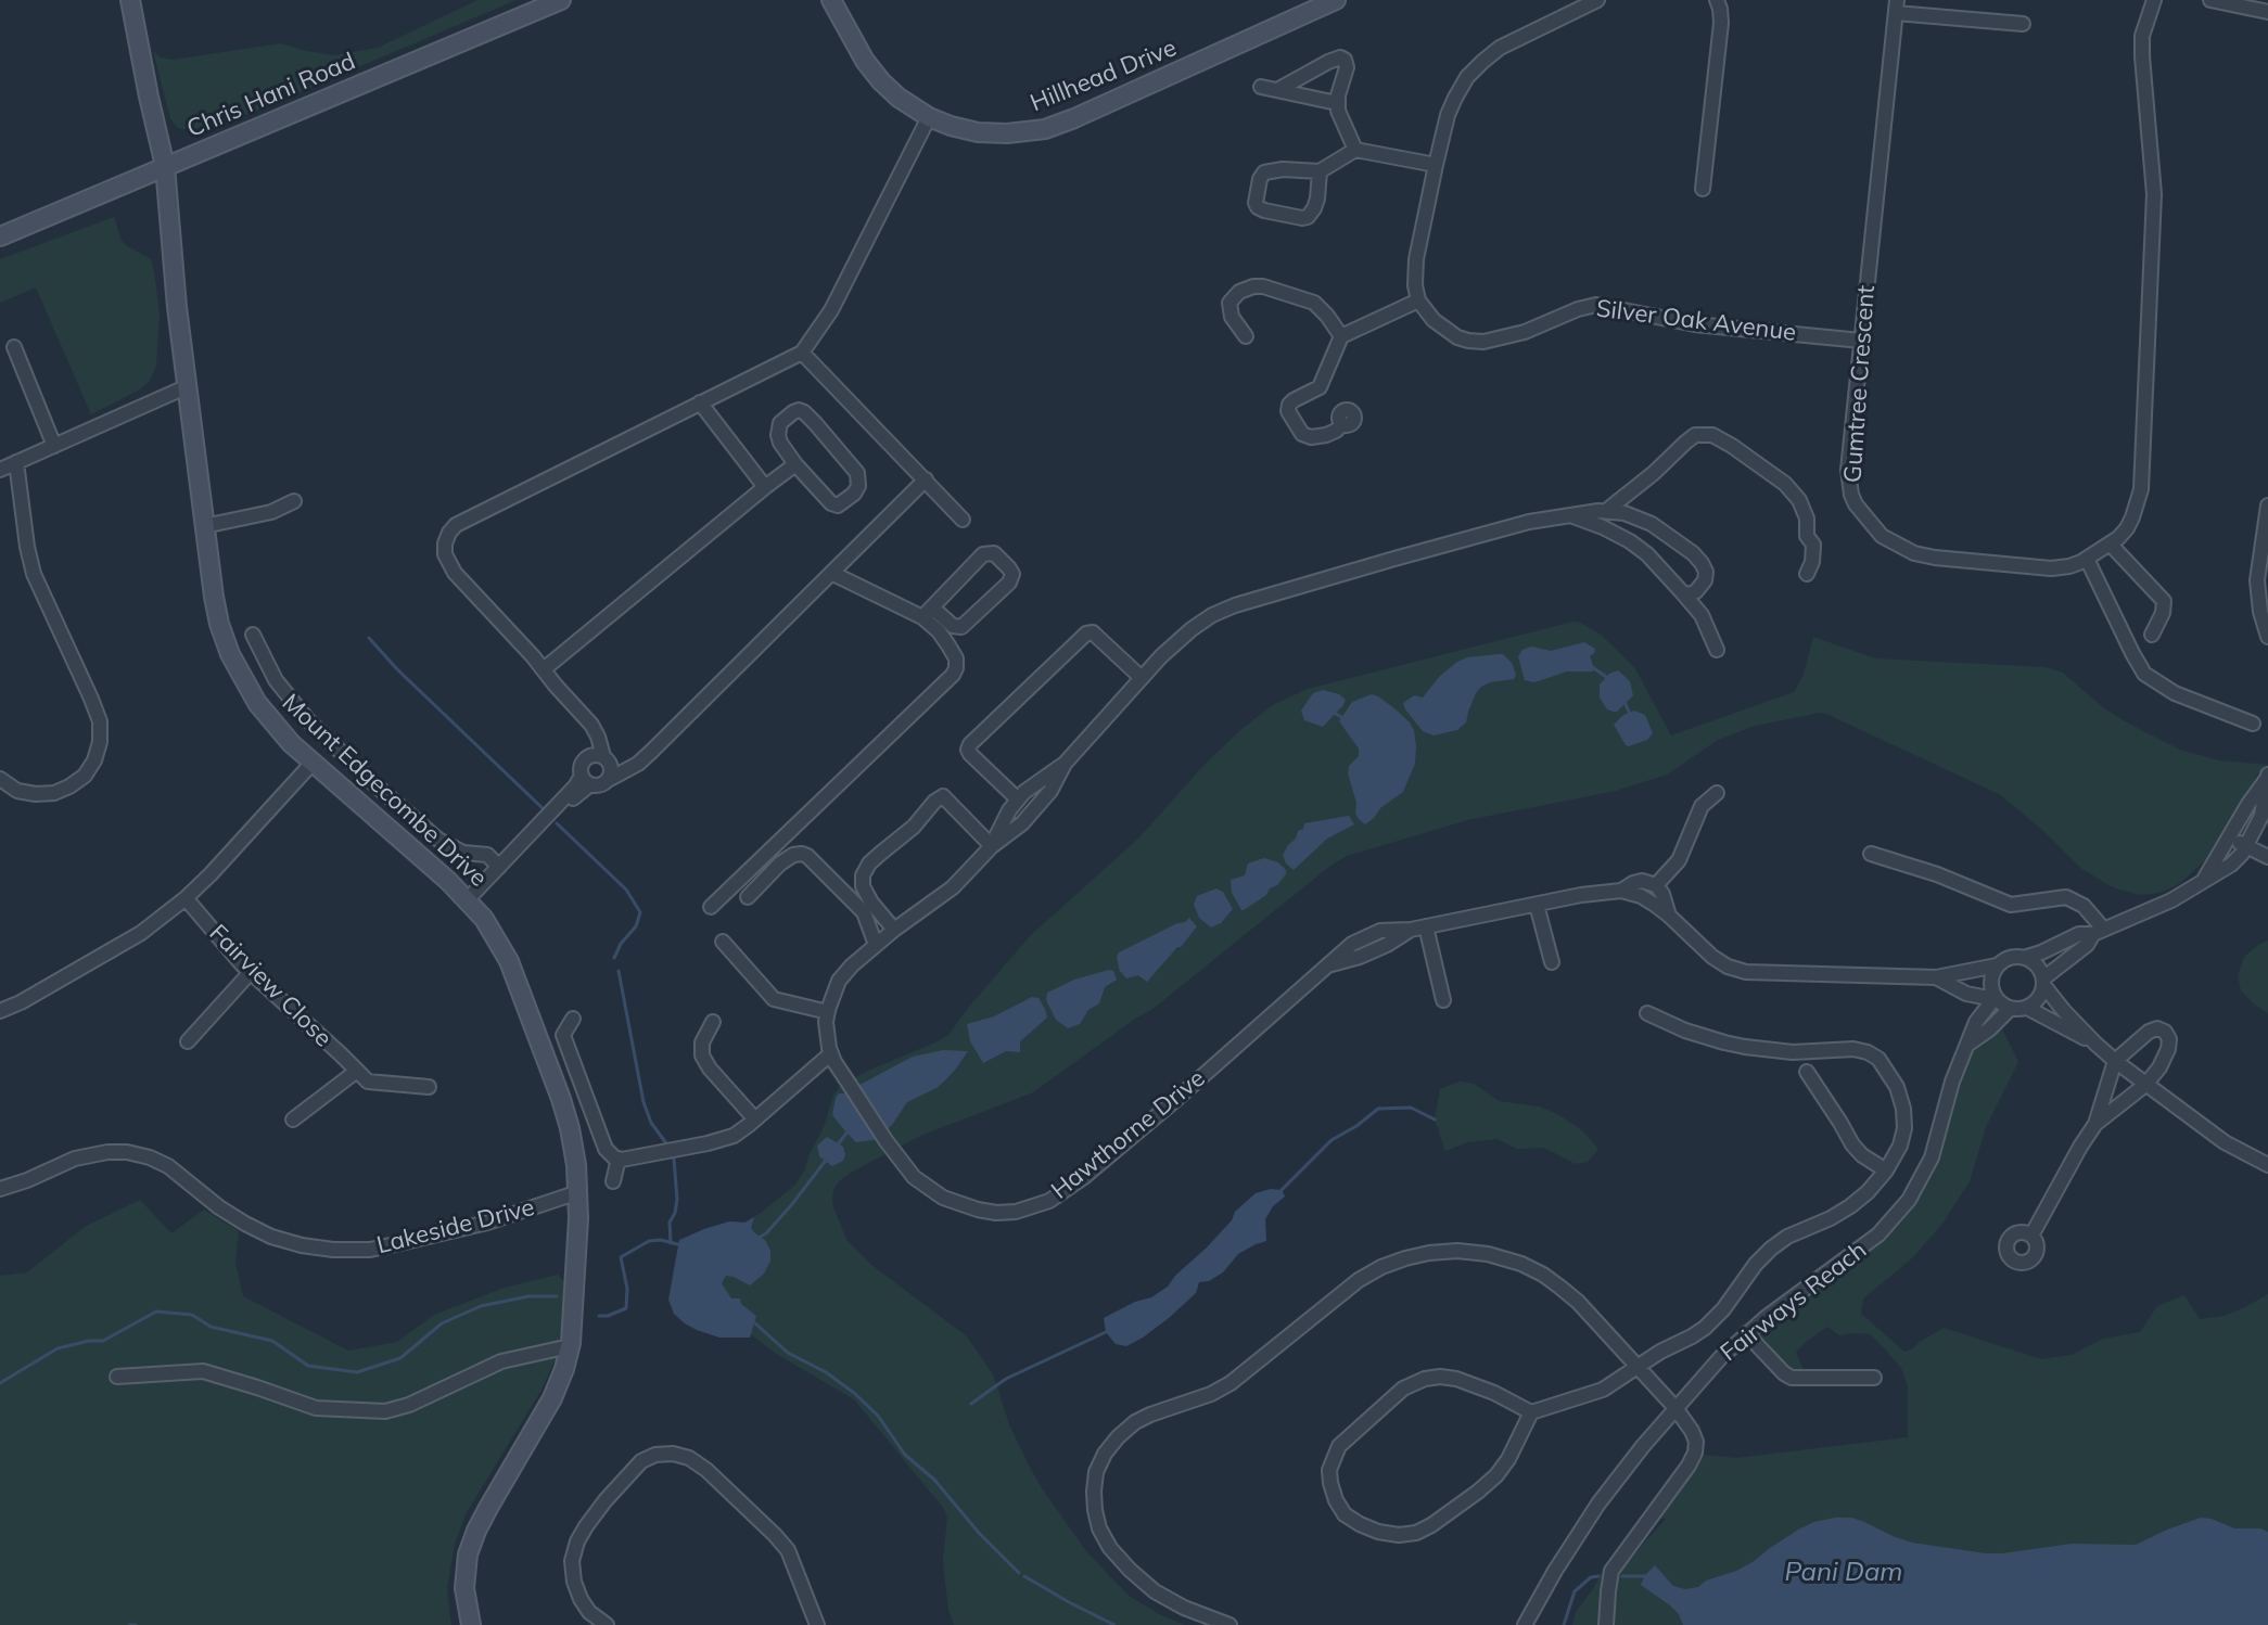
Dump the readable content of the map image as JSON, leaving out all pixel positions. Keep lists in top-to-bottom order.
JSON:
{
  "streets": {
    "street": [
      "Hillhead Drive",
      "Chris Hani Road",
      "Silver Oak Avenue",
      "Gumtree Crescent",
      "Mount Edgecombe Drive",
      "Fairview Close",
      "Hawthorne Drive",
      "Lakeside Drive",
      "Fairways Reach"
    ]
  },
  "crossings": [
    ["Chris Hani Road", "Mount Edgecombe Drive"],
    ["Silver Oak Avenue", "Gumtree Crescent"],
    ["Mount Edgecombe Drive", "Lakeside Drive"]
  ],
  "water": ["Pani Dam"]
}
